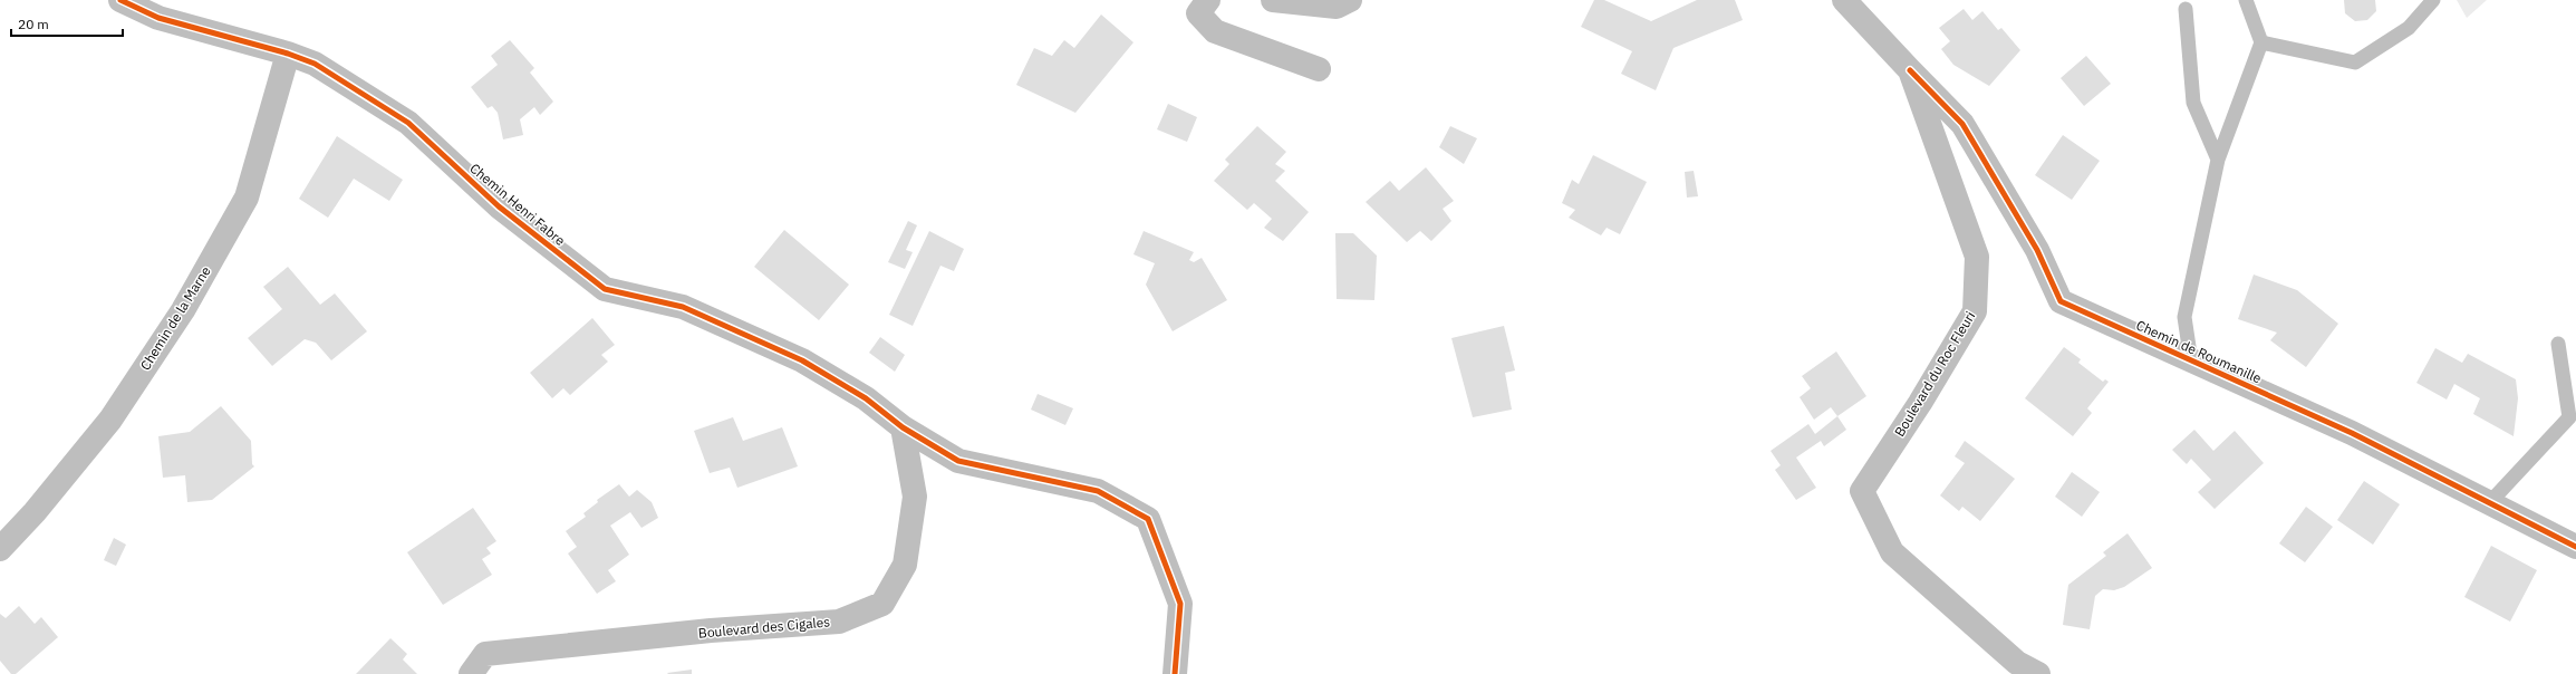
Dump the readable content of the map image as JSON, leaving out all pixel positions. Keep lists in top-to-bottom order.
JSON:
{
  "streets": {
    "street": [
      "Chemin Henri Fabre",
      "Chemin de la Marne",
      "Chemin de Roumanille",
      "Boulevard du Roc Fleuri",
      "Boulevard des Cigales"
    ]
  },
  "crossings": [
    ["Chemin Henri Fabre", "Chemin de la Marne"],
    ["Chemin Henri Fabre", "Boulevard des Cigales"],
    ["Chemin de Roumanille", "Boulevard du Roc Fleuri"]
  ],
  "scale_bar": "20 m"
}
